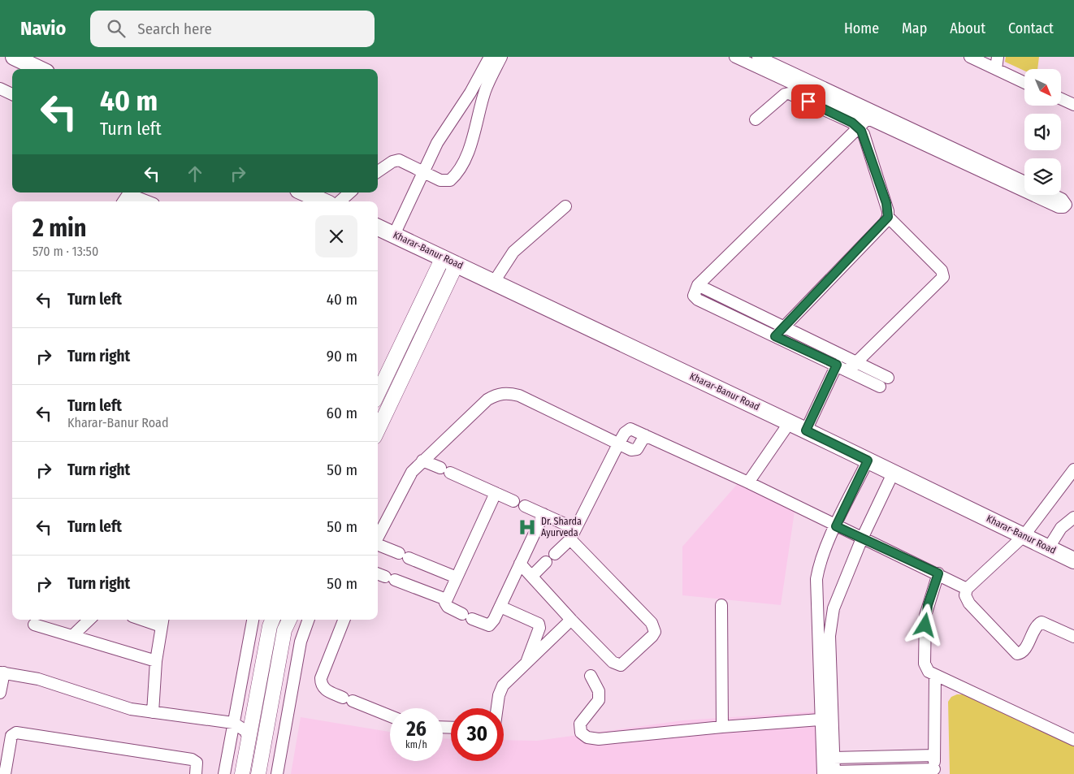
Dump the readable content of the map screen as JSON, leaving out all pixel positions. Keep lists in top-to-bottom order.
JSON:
{
  "streets": {
    "highway": ["Kharar-Banur Road"]
  },
  "places": {
    "hospital": ["Dr. Sharda Ayurveda"]
  },
  "north": "bottom right",
  "page": {
    "header": "Navio",
    "search": "Search here",
    "nav": [
      "Home",
      "Map",
      "About",
      "Contact"
    ],
    "turn": ["40 m", "Turn left"],
    "heading": ["2 min", "570 m · 13:50"],
    "list": [
      {
        "name": "Turn left",
        "value": "40 m"
      },
      {
        "name": "Turn right",
        "value": "90 m"
      },
      {
        "name": "Turn left",
        "note": "Kharar-Banur Road",
        "value": "60 m"
      },
      {
        "name": "Turn right",
        "value": "50 m"
      },
      {
        "name": "Turn left",
        "value": "50 m"
      },
      {
        "name": "Turn right",
        "value": "50 m"
      }
    ],
    "speed": "26 km/h",
    "limit": "30"
  }
}
